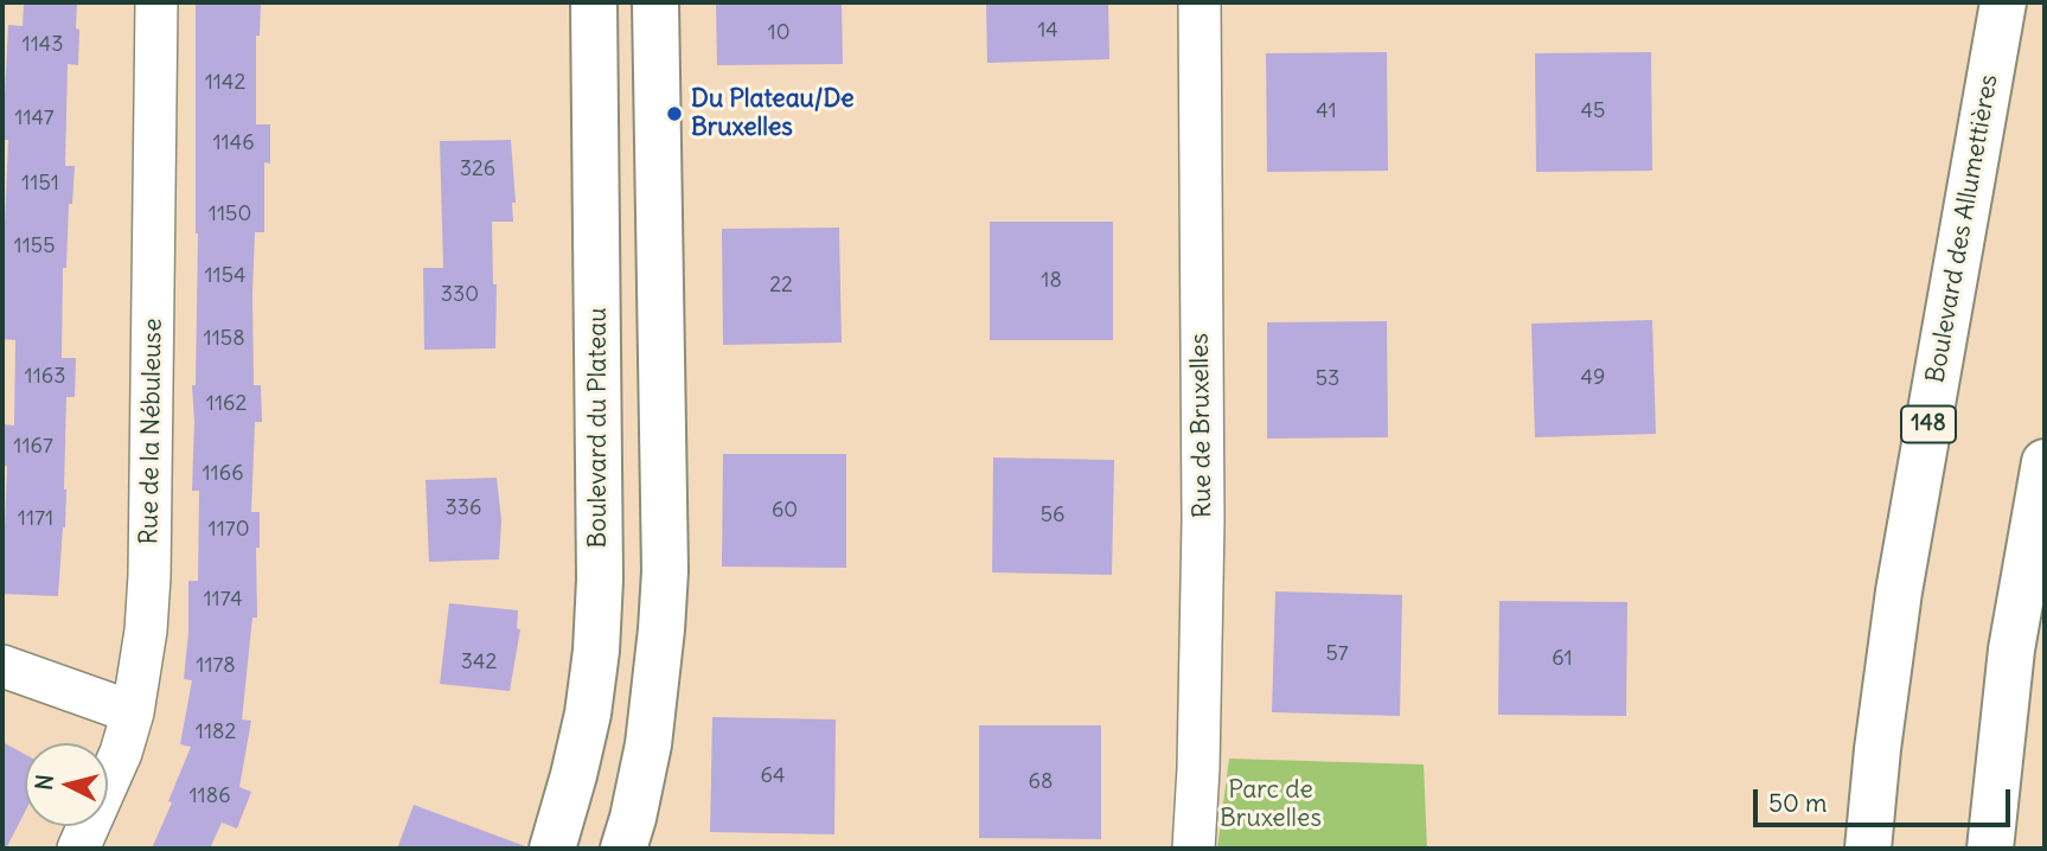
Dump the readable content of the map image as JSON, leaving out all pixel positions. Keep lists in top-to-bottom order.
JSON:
{
  "streets": {
    "main road": ["Boulevard des Allumettières", "148", "Boulevard du Plateau"],
    "street": ["Rue de Bruxelles", "Rue de la Nébuleuse"]
  },
  "parks": ["Parc de Bruxelles"],
  "places": ["Du Plateau/De Bruxelles"],
  "house_numbers": [
    "14",
    "10",
    "1143",
    "1142",
    "41",
    "45",
    "1147",
    "1146",
    "326",
    "1151",
    "1150",
    "1155",
    "1154",
    "18",
    "22",
    "330",
    "1158",
    "1163",
    "49",
    "53",
    "1162",
    "1167",
    "1166",
    "336",
    "60",
    "56",
    "1171",
    "1170",
    "1174",
    "57",
    "61",
    "342",
    "1178",
    "1182",
    "64",
    "68",
    "1186"
  ],
  "scale_bar": "50 m",
  "north": "left"
}
